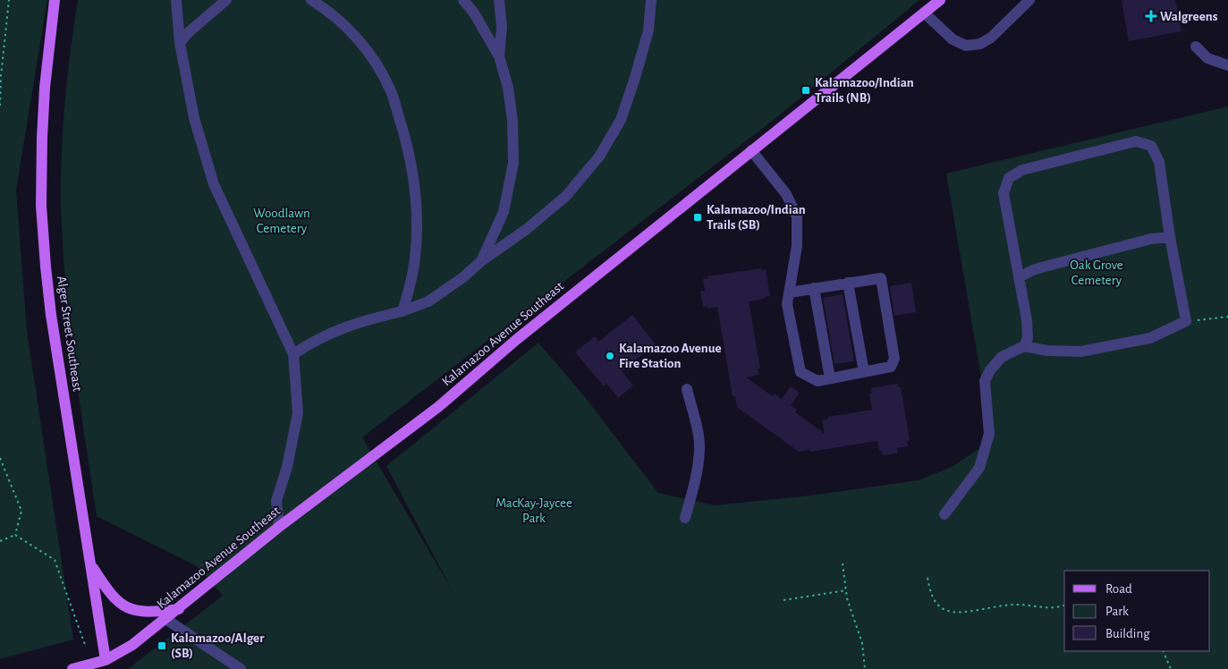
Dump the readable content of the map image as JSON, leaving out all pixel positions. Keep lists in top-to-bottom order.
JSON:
{
  "streets": {
    "main road": ["Alger Street Southeast", "Kalamazoo Avenue Southeast"]
  },
  "crossings": [
    ["Alger Street Southeast", "Kalamazoo Avenue Southeast"]
  ],
  "parks": ["Woodlawn Cemetery", "Oak Grove Cemetery", "MacKay-Jaycee Park"],
  "places": {
    "health": ["Walgreens"],
    "transit": ["Kalamazoo/Indian Trails (NB)", "Kalamazoo/Indian Trails (SB)", "Kalamazoo/Alger (SB)"],
    "other": ["Kalamazoo Avenue Fire Station"]
  },
  "legend": ["Road", "Park", "Building"]
}
